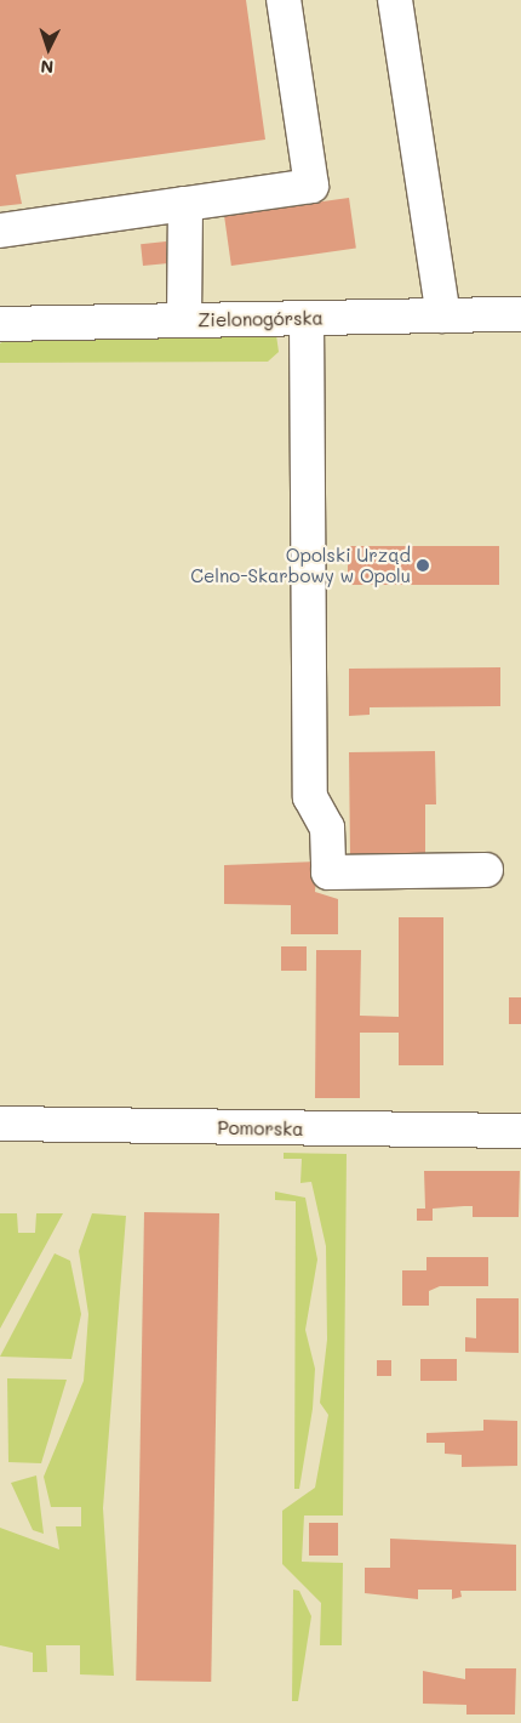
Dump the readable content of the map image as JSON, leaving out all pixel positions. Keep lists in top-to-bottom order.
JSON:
{
  "streets": {
    "street": ["Zielonogórska", "Pomorska"]
  },
  "places": ["Opolski Urząd Celno-Skarbowy w Opolu"],
  "north": "bottom"
}
